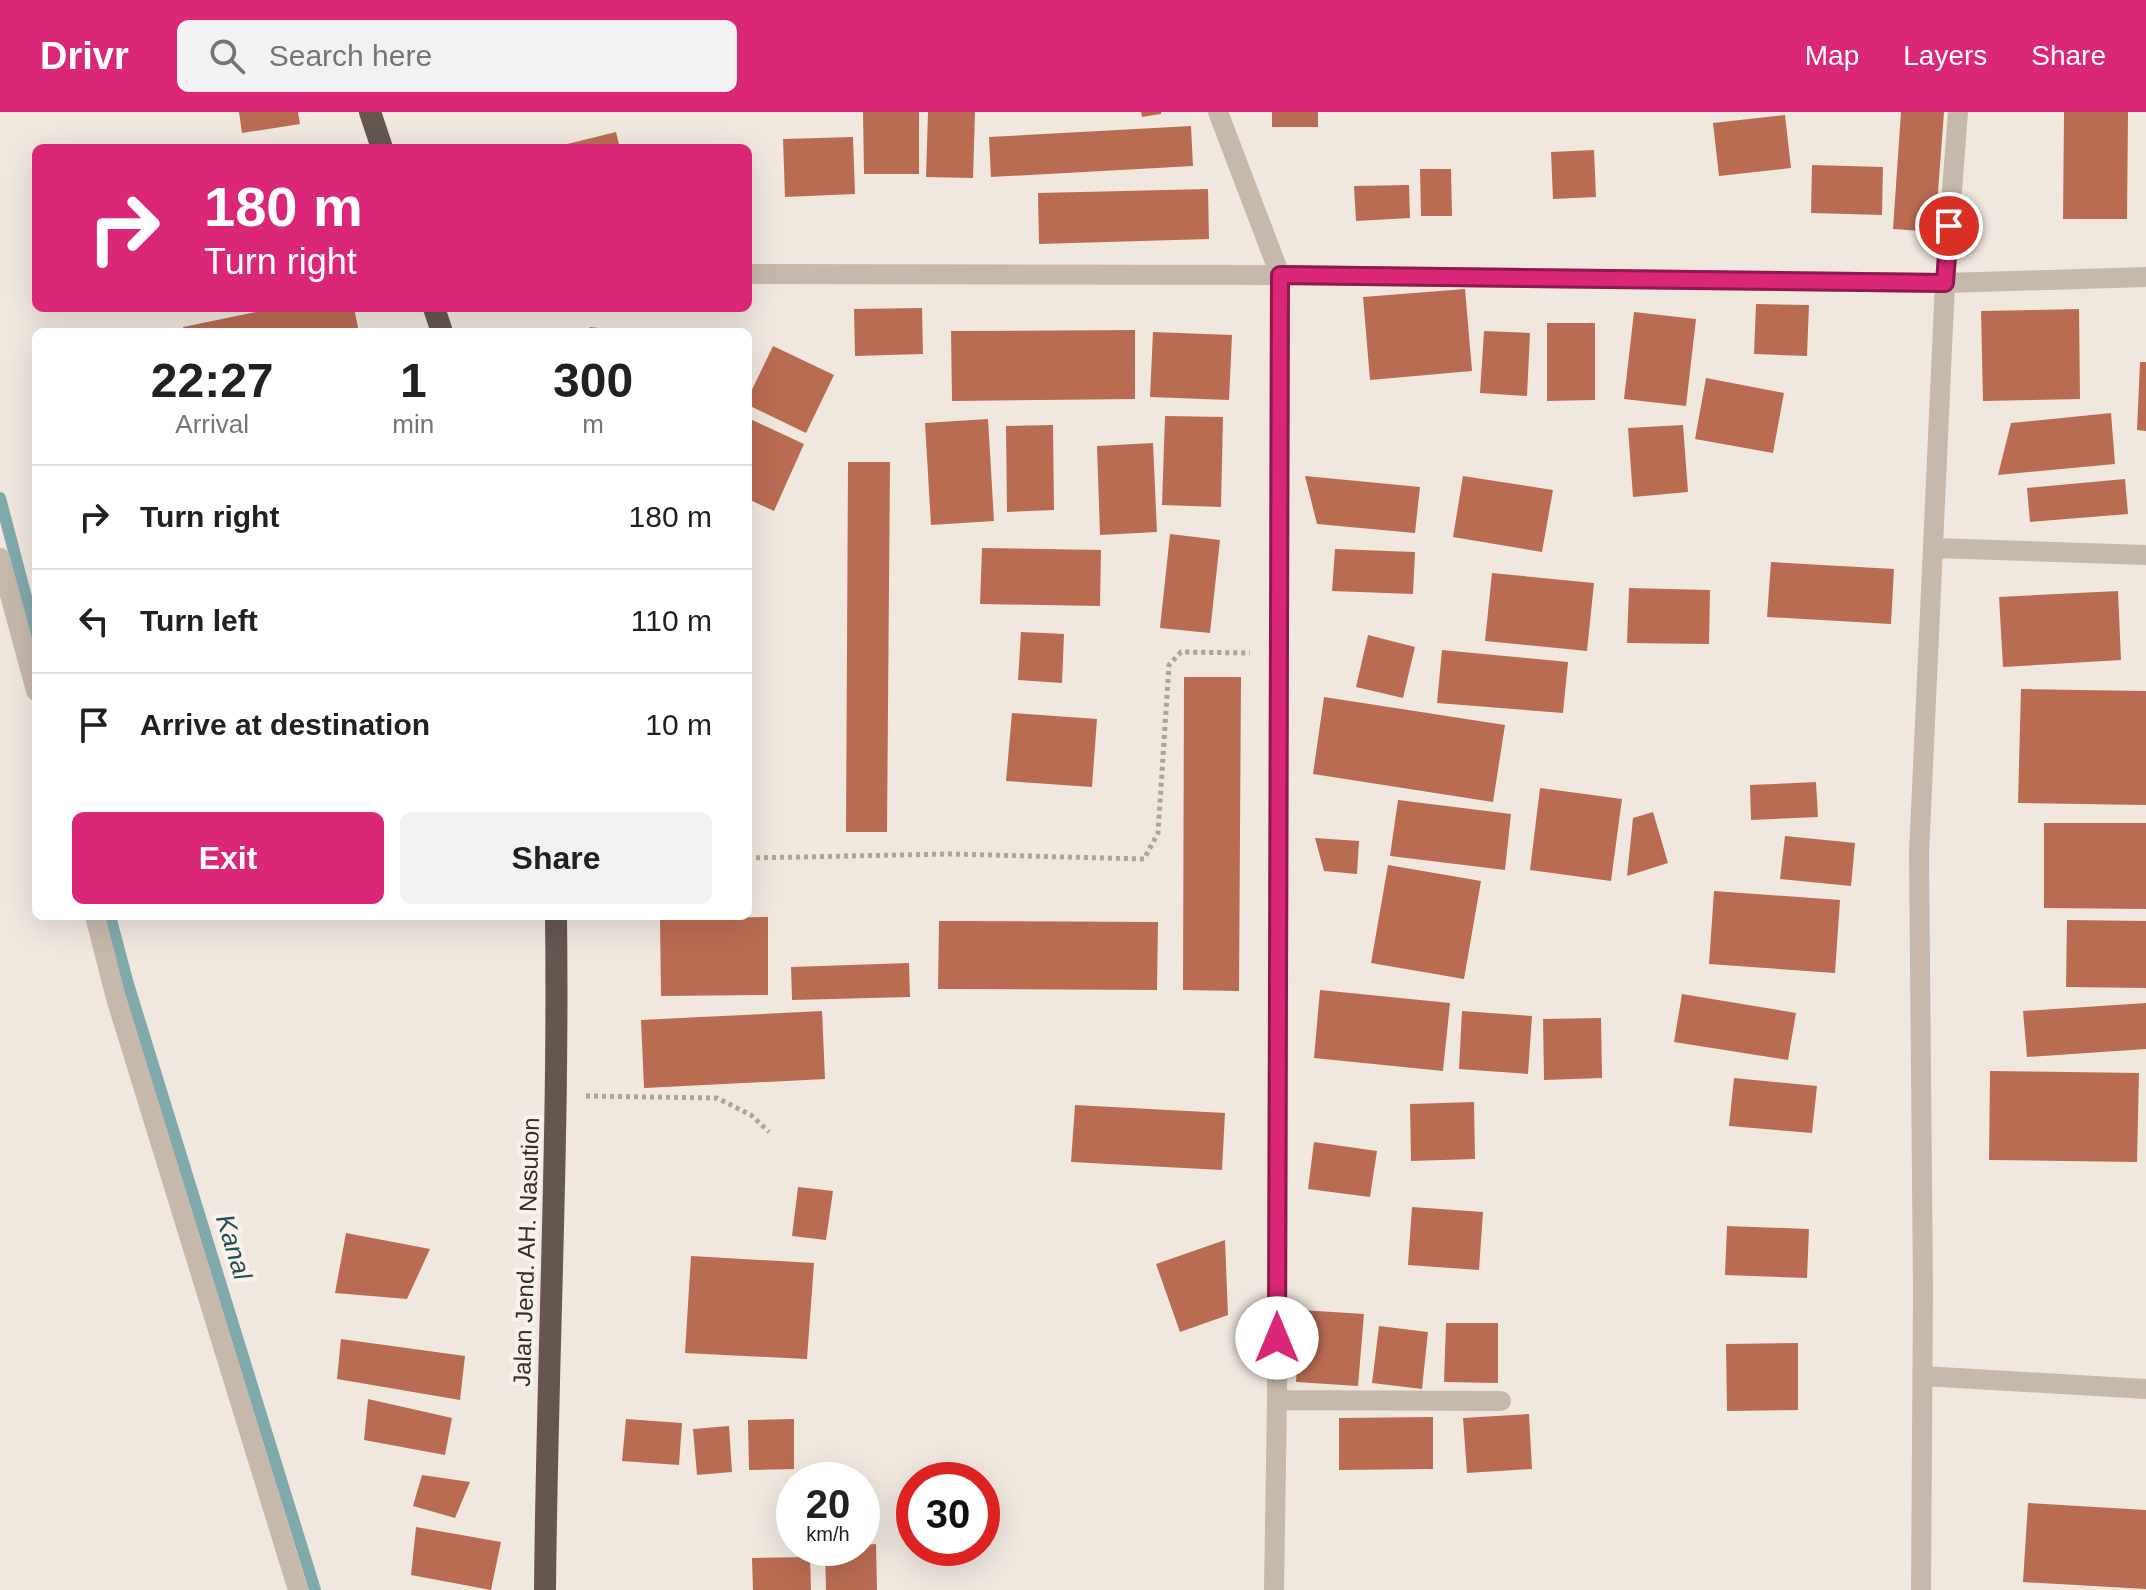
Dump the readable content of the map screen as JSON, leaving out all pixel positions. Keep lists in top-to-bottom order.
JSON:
{
  "streets": {
    "highway": ["Jalan Jend. AH. Nasution"]
  },
  "water": ["Kanal"],
  "page": {
    "header": "Drivr",
    "search": "Search here",
    "nav": ["Map", "Layers", "Share"],
    "turn": ["180 m", "Turn right"],
    "eta": [
      "22:27",
      "Arrival",
      "1",
      "min",
      "300",
      "m"
    ],
    "list": [
      {
        "name": "Turn right",
        "value": "180 m"
      },
      {
        "name": "Turn left",
        "value": "110 m"
      },
      {
        "name": "Arrive at destination",
        "value": "10 m"
      }
    ],
    "buttons": ["Exit", "Share"],
    "speed": "20 km/h",
    "limit": "30"
  }
}
